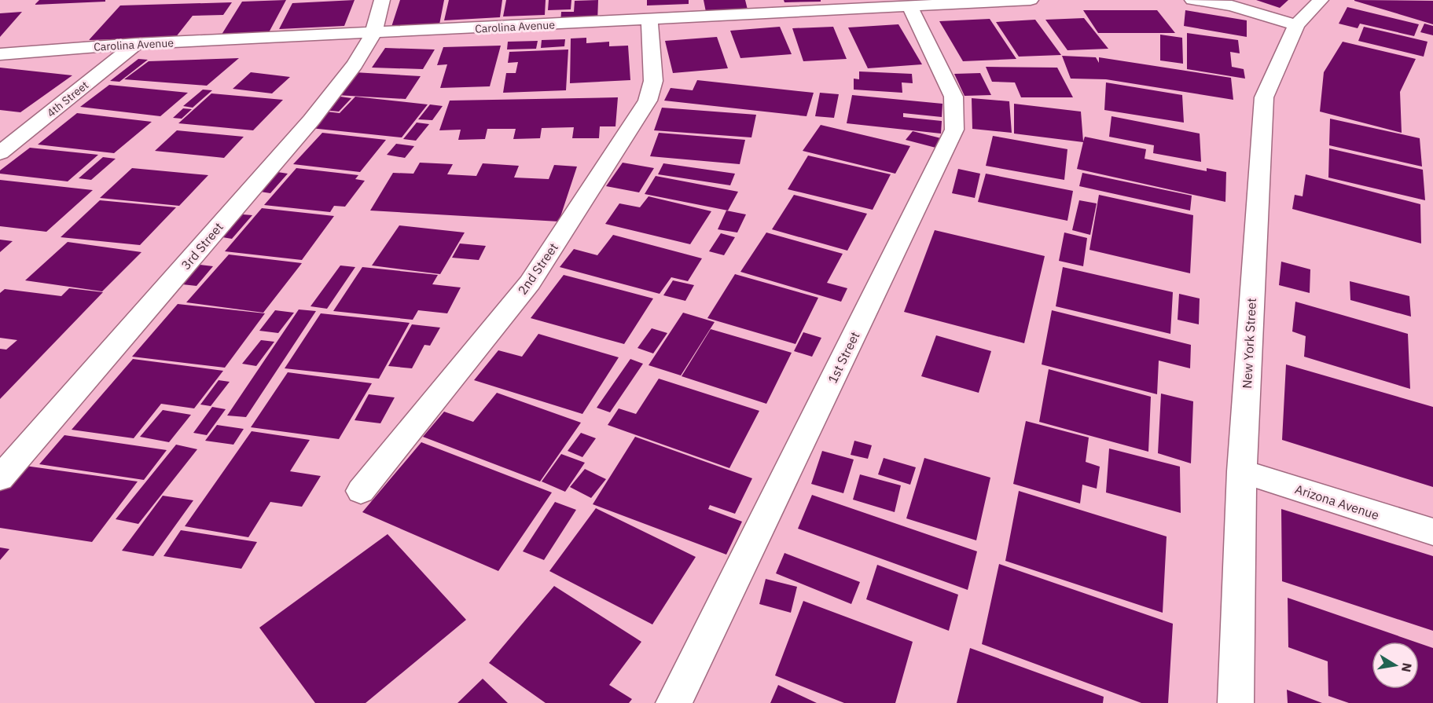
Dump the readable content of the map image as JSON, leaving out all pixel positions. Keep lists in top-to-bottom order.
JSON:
{
  "streets": {
    "street": [
      "Carolina Avenue",
      "4th Street",
      "3rd Street",
      "2nd Street",
      "New York Street",
      "1st Street",
      "Arizona Avenue"
    ]
  },
  "crossings": [
    ["Carolina Avenue", "4th Street"],
    ["Carolina Avenue", "3rd Street"],
    ["Carolina Avenue", "2nd Street"],
    ["Carolina Avenue", "1st Street"],
    ["New York Street", "Arizona Avenue"]
  ],
  "north": "right"
}
